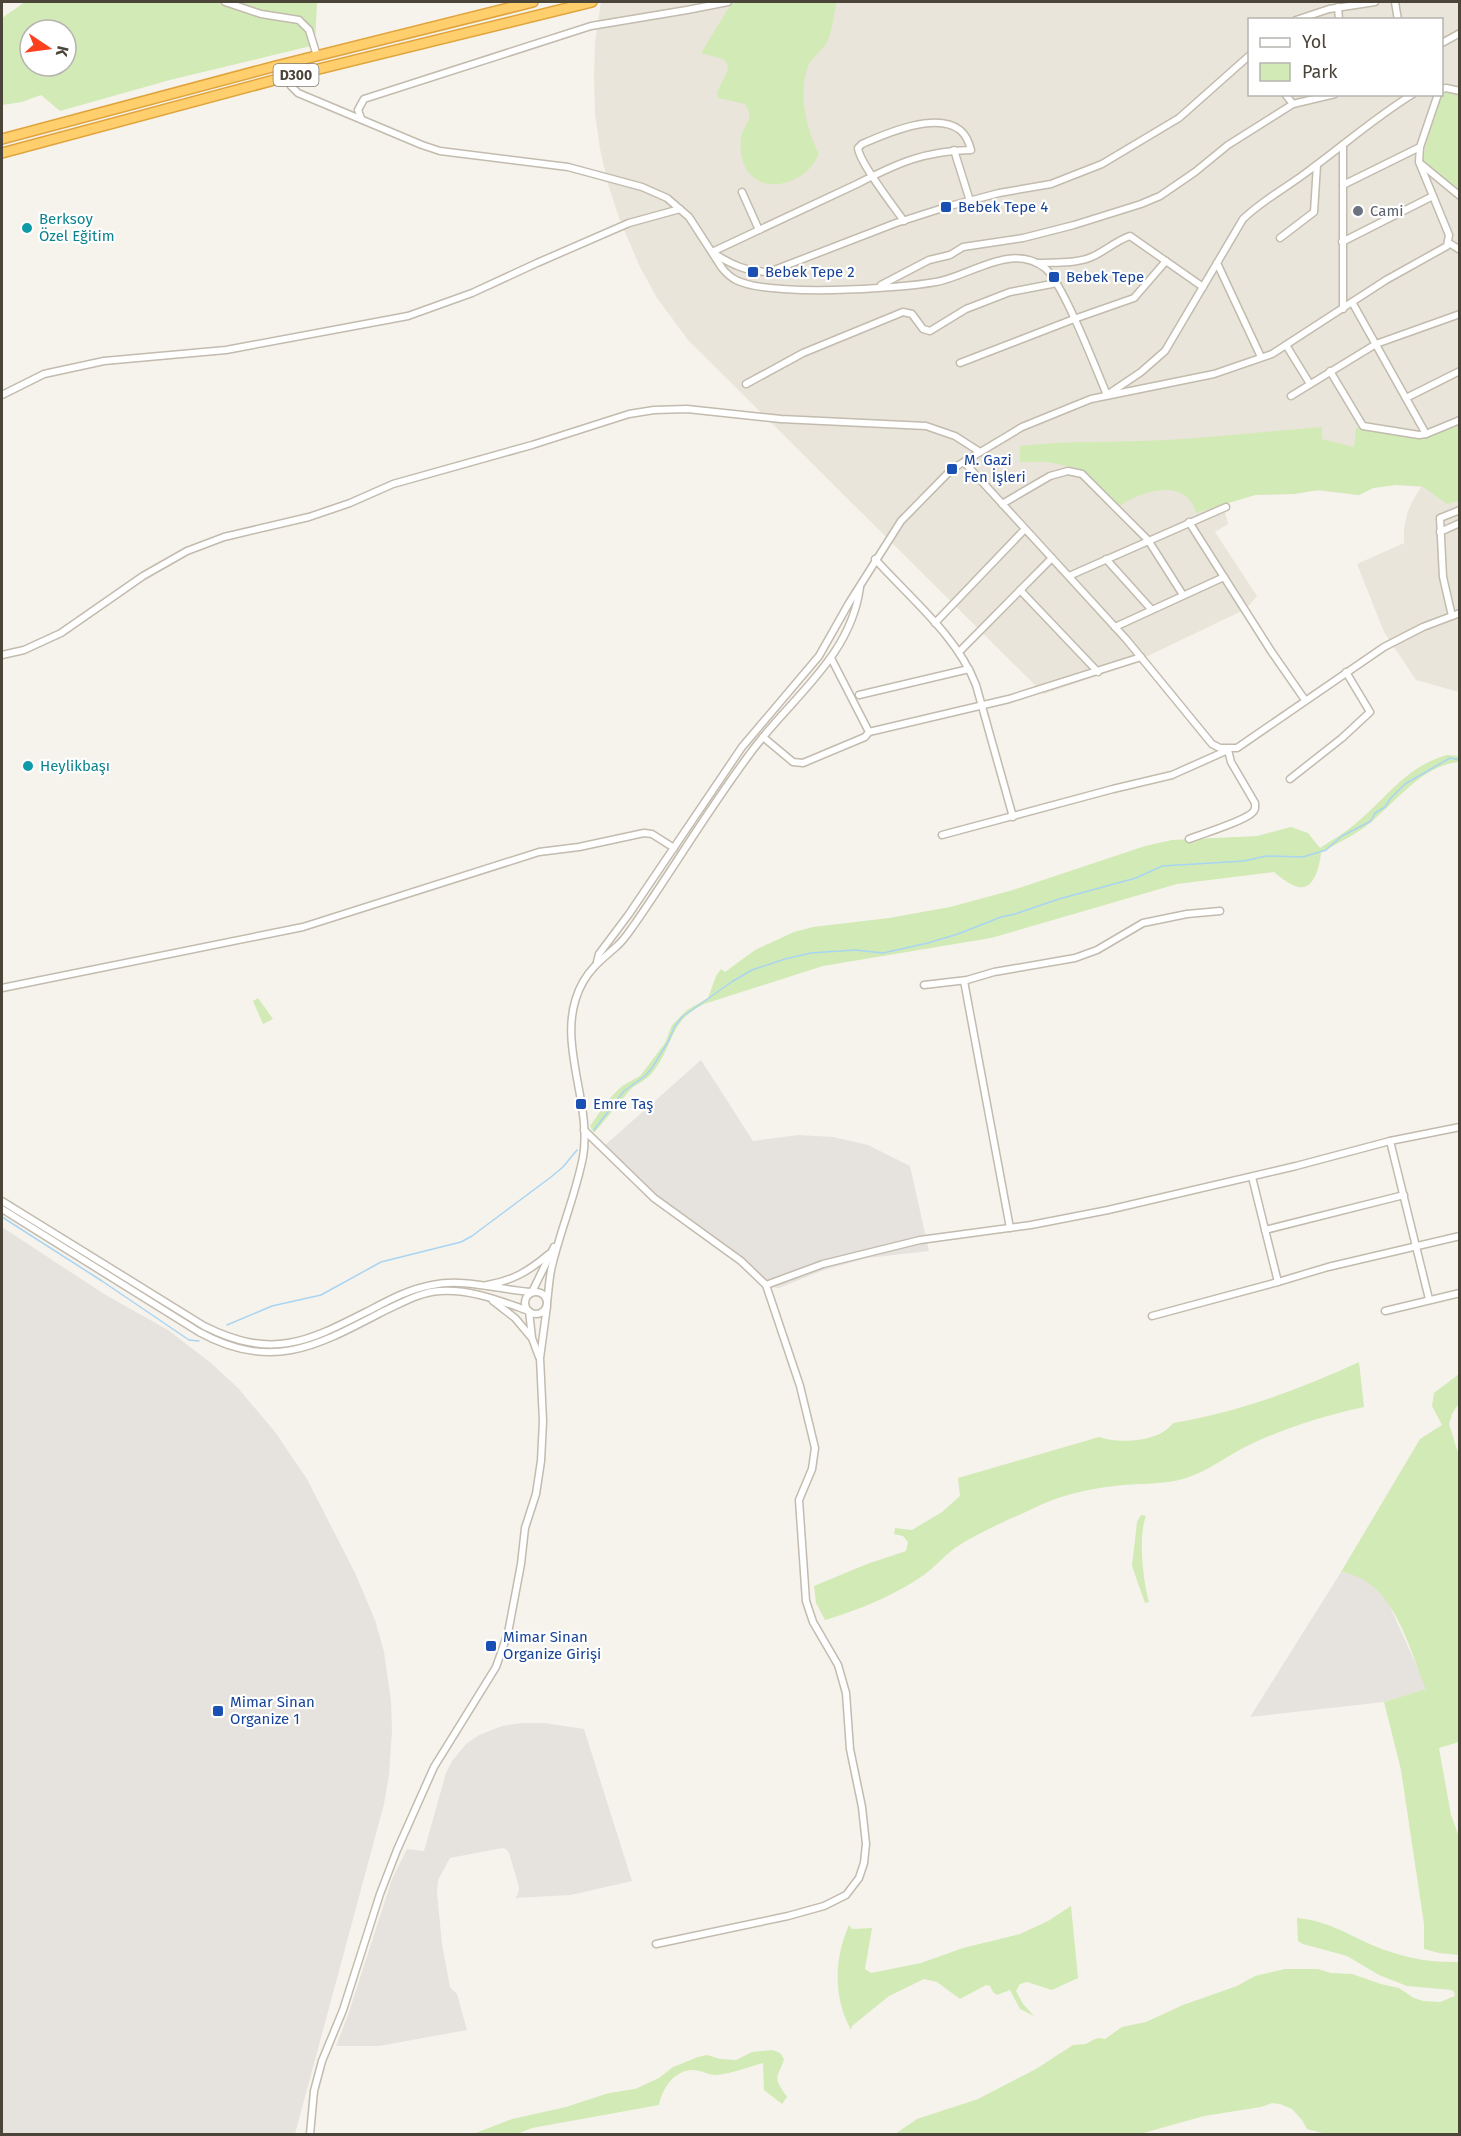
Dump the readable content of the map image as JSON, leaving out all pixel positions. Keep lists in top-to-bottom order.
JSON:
{
  "streets": {
    "highway": ["D300"]
  },
  "places": {
    "transit": [
      "Bebek Tepe 4",
      "Bebek Tepe 2",
      "Bebek Tepe",
      "M. Gazi Fen İşleri",
      "Emre Taş",
      "Mimar Sinan Organize Girişi",
      "Mimar Sinan Organize 1"
    ],
    "other": ["Cami", "Berksoy Özel Eğitim", "Heylikbaşı"]
  },
  "legend": ["Yol", "Park"],
  "north": "right"
}
